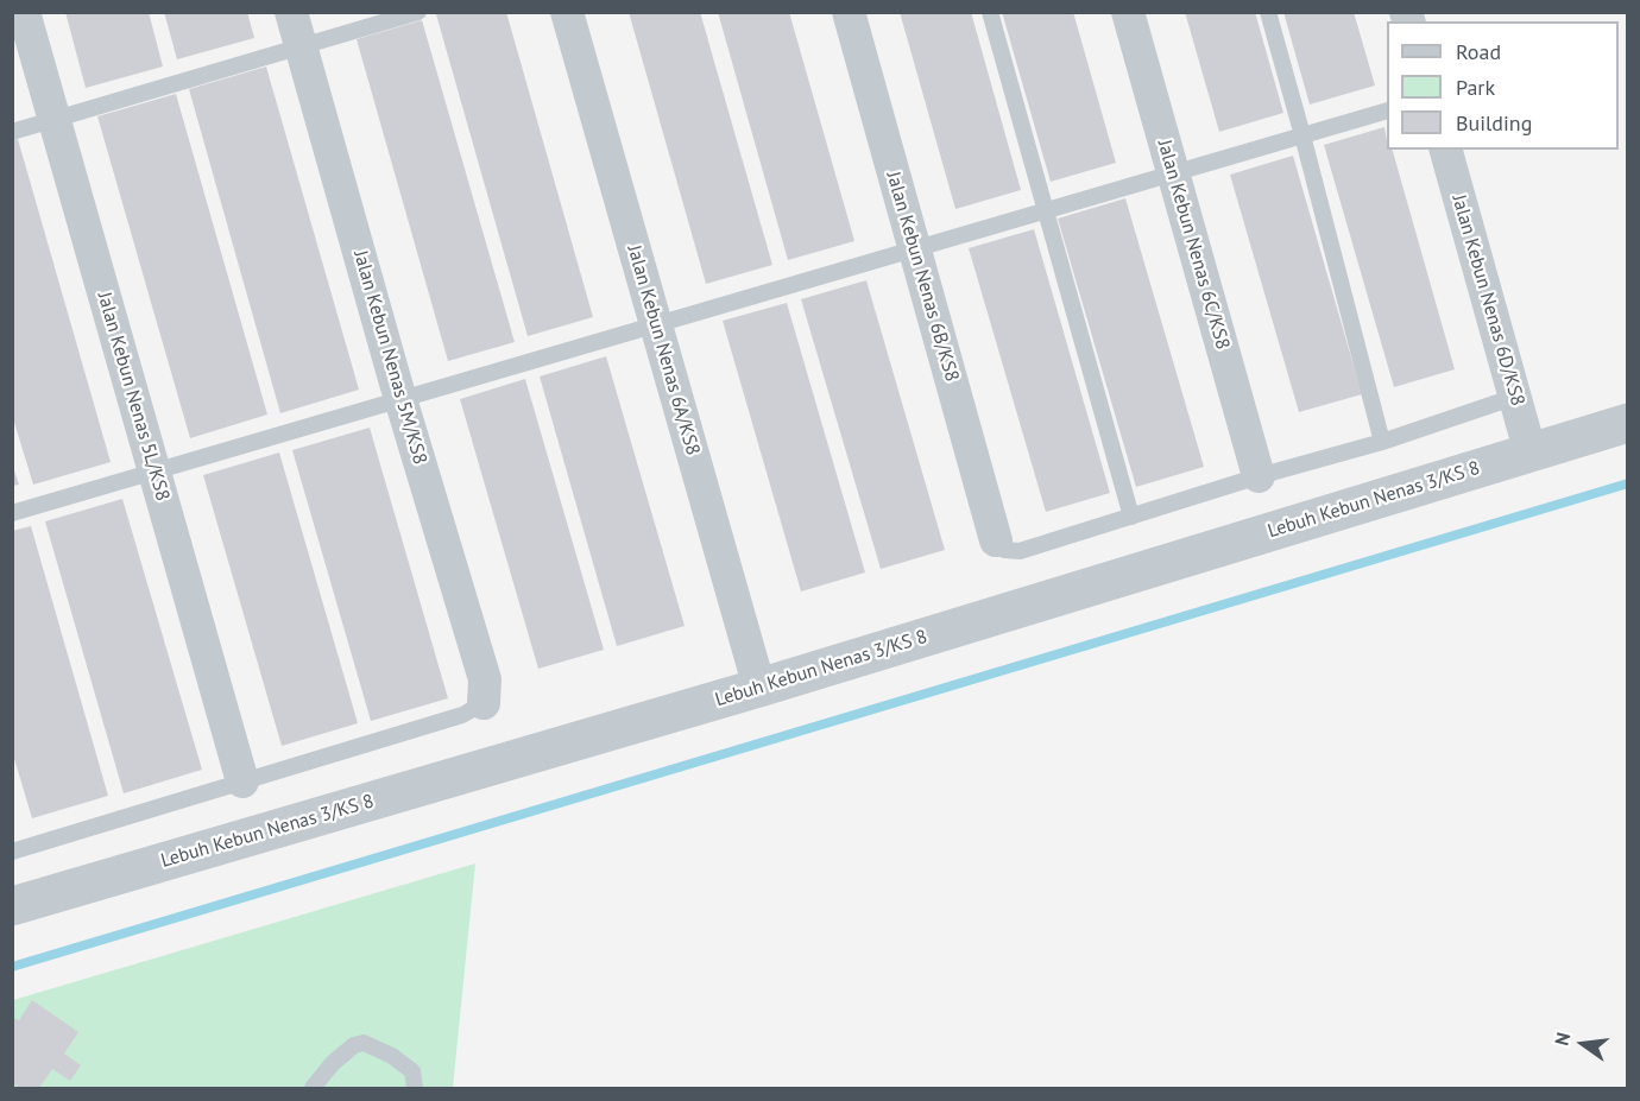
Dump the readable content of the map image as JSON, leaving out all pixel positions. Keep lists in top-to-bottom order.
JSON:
{
  "streets": {
    "street": [
      "Jalan Kebun Nenas 6C/KS8",
      "Jalan Kebun Nenas 6B/KS8",
      "Jalan Kebun Nenas 6D/KS8",
      "Jalan Kebun Nenas 6A/KS8",
      "Jalan Kebun Nenas 5M/KS8",
      "Jalan Kebun Nenas 5L/KS8",
      "Lebuh Kebun Nenas 3/KS 8"
    ]
  },
  "crossings": [
    ["Jalan Kebun Nenas 6D/KS8", "Lebuh Kebun Nenas 3/KS 8"],
    ["Jalan Kebun Nenas 6A/KS8", "Lebuh Kebun Nenas 3/KS 8"]
  ],
  "legend": ["Road", "Park", "Building"],
  "north": "left"
}
